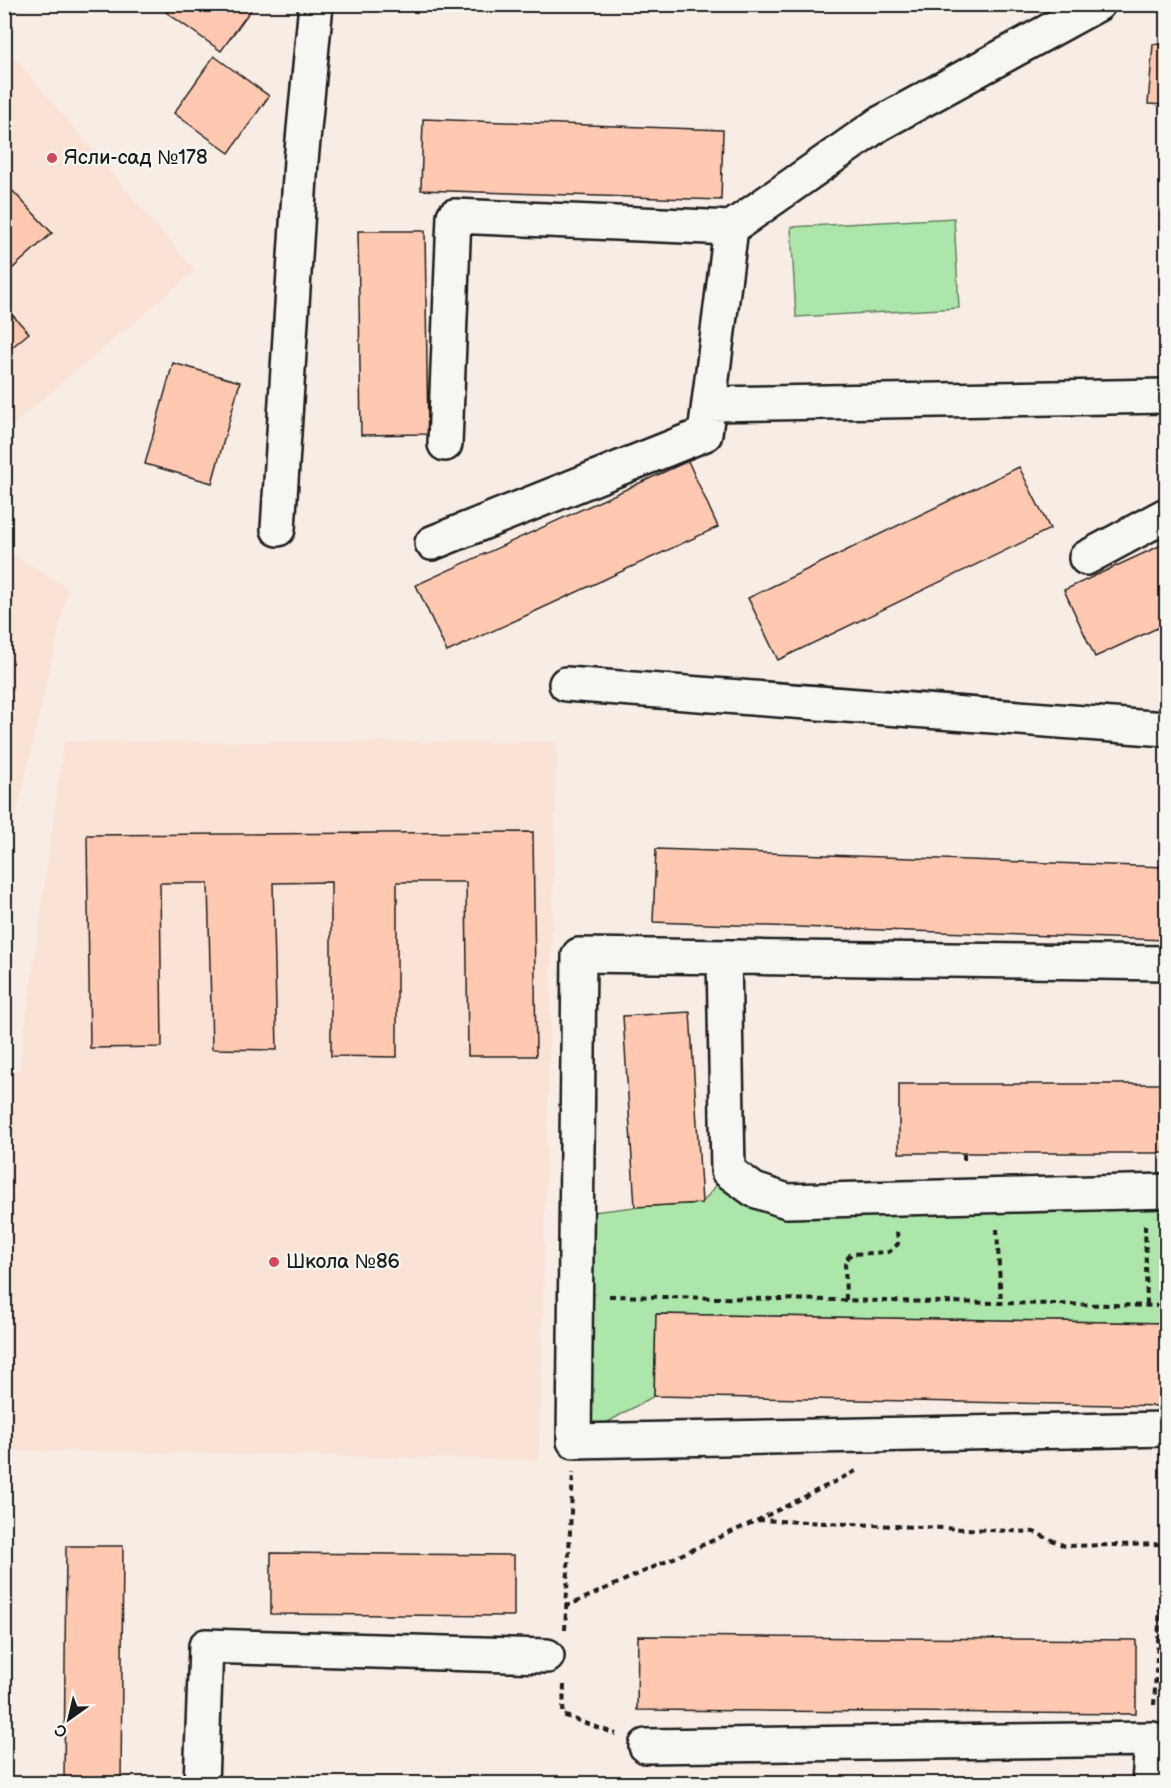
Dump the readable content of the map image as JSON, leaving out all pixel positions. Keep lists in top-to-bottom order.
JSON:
{
  "places": ["Ясли-сад №178", "Школа №86"],
  "north": "bottom left"
}
